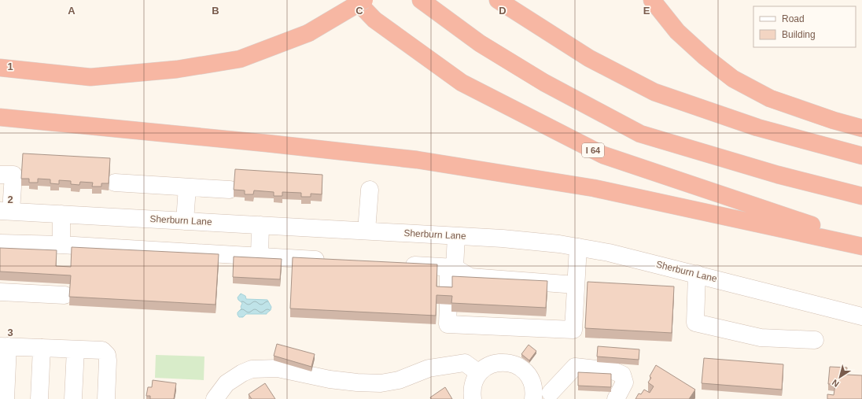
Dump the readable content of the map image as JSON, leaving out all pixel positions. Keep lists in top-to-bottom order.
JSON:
{
  "streets": {
    "highway": ["I 64"],
    "street": ["Sherburn Lane"]
  },
  "legend": ["Road", "Building"],
  "north": "bottom left",
  "grid": {
    "columns": [
      "A",
      "B",
      "C",
      "D",
      "E"
    ],
    "rows": ["1", "2", "3"]
  }
}
